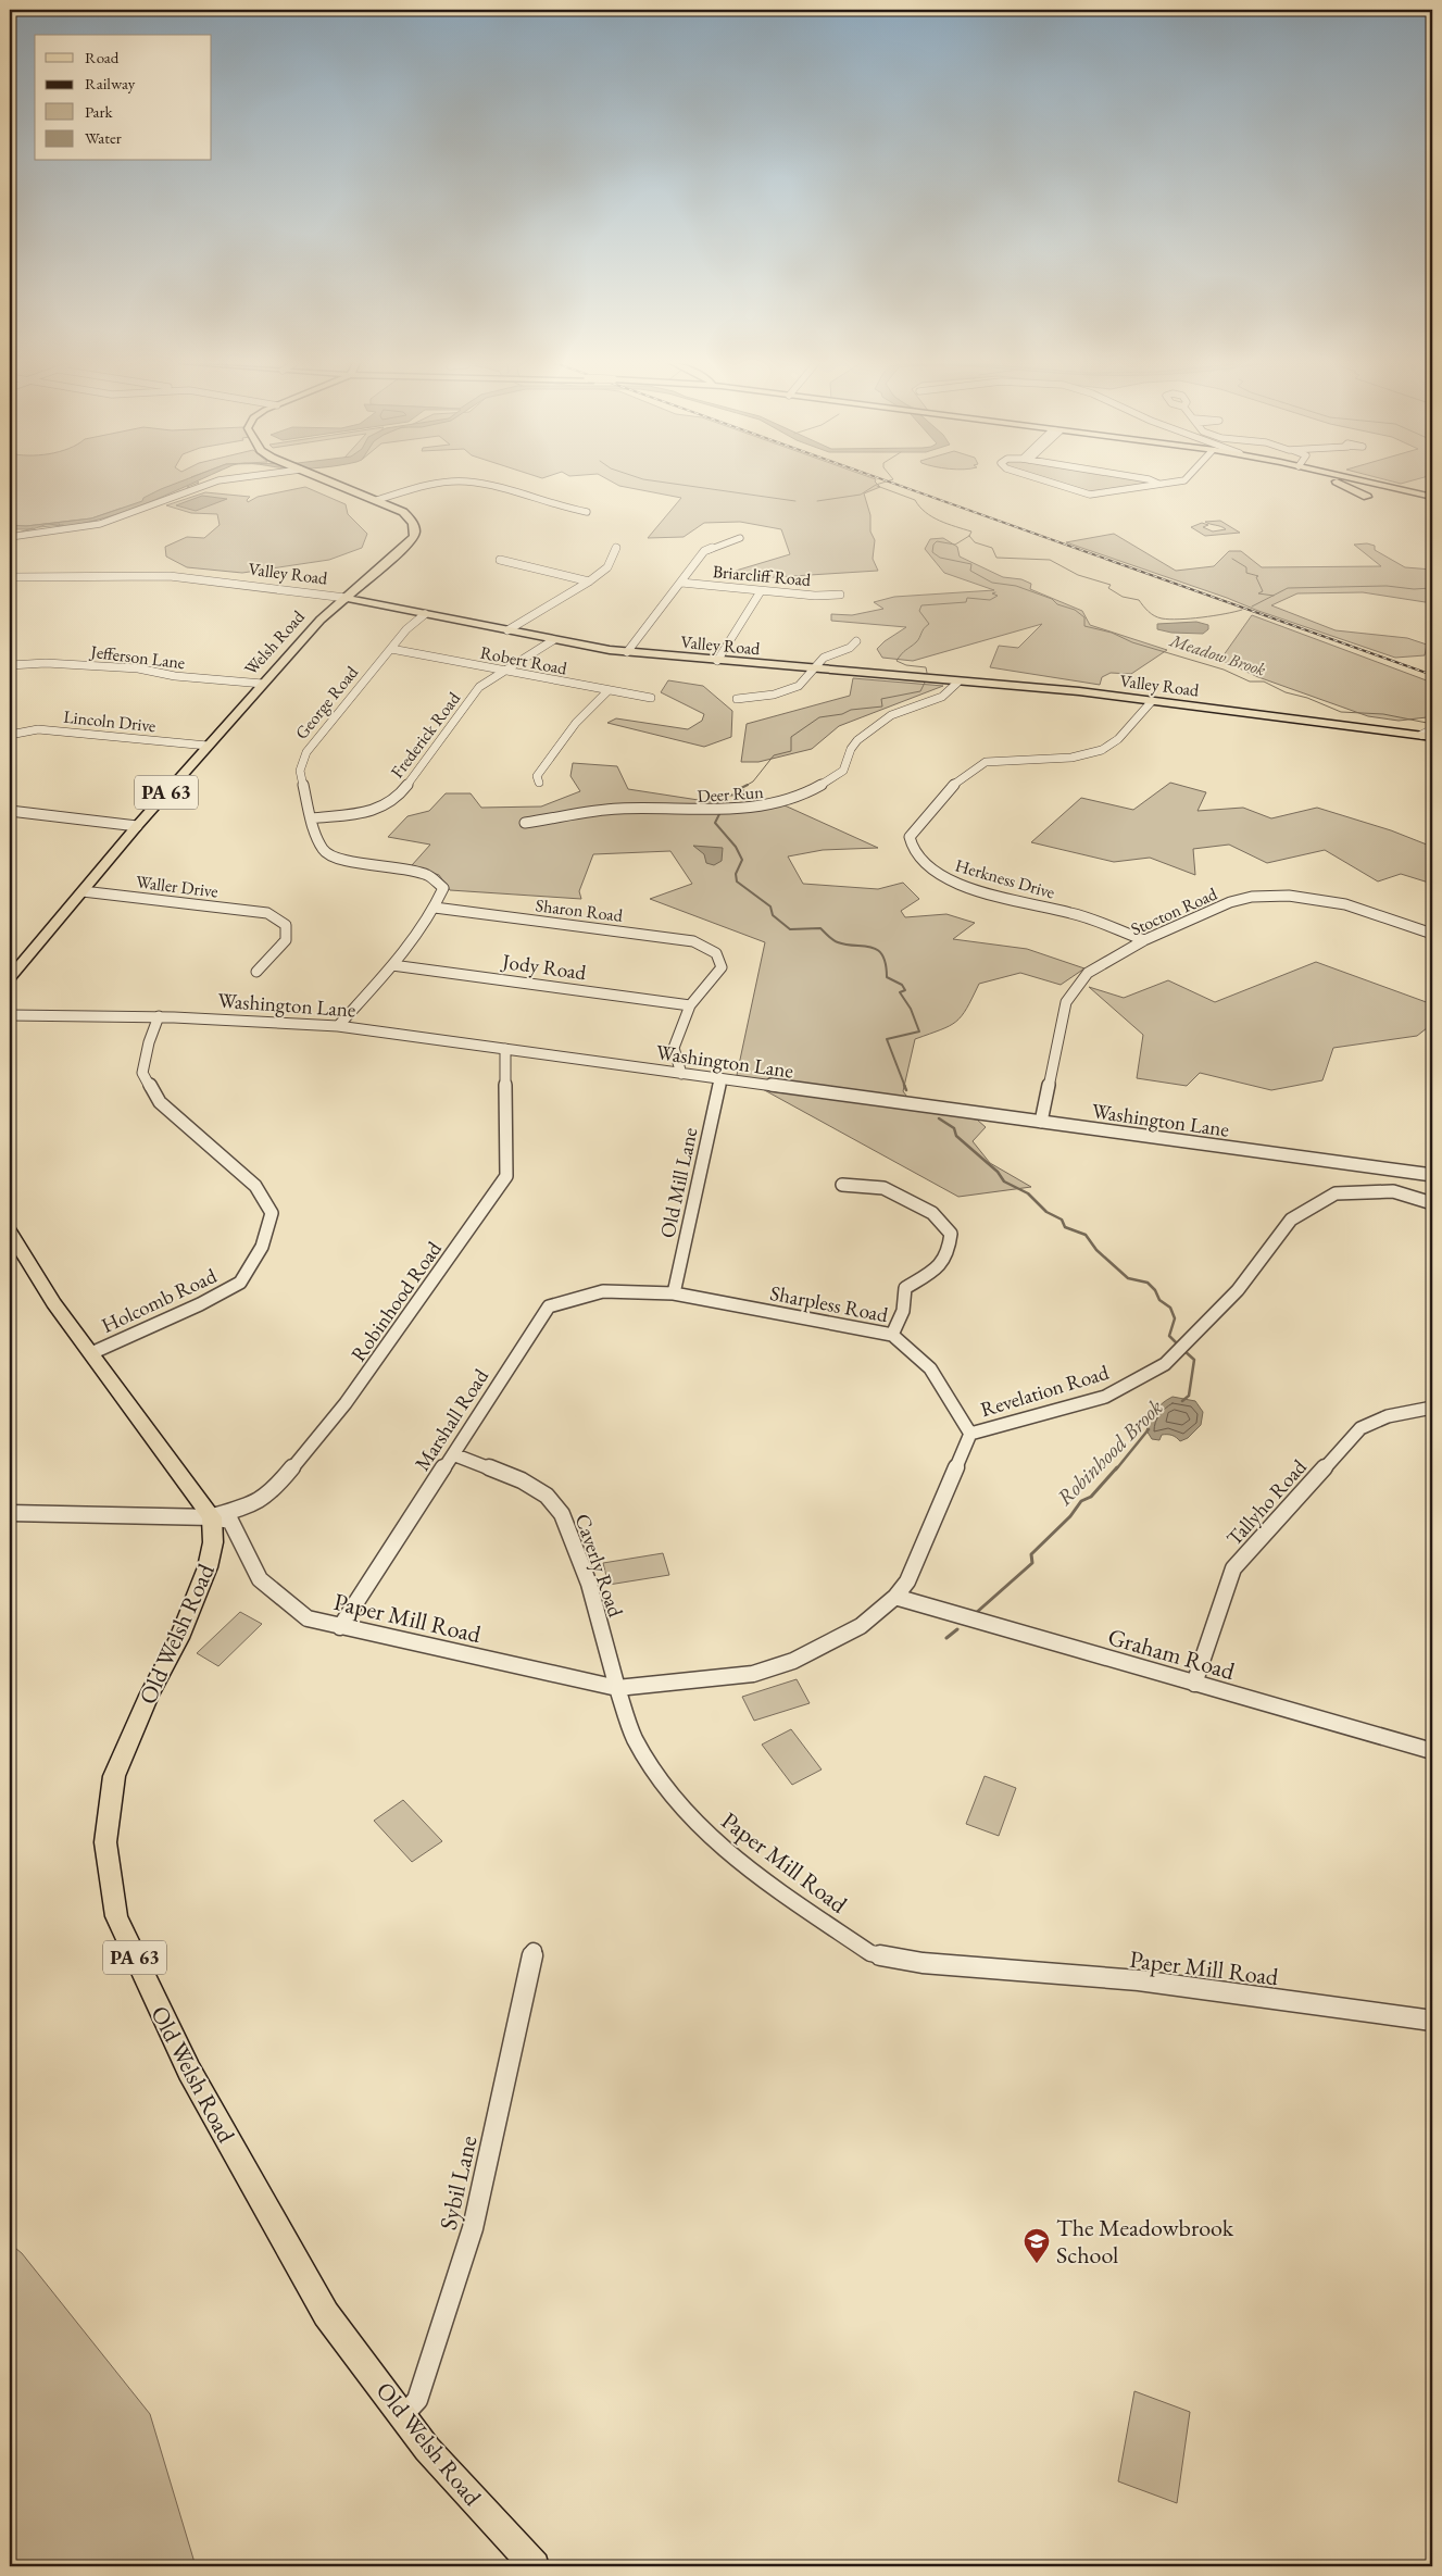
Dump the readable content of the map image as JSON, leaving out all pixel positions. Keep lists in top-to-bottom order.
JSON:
{
  "streets": {
    "main road": [
      "Valley Road",
      "Welsh Road",
      "PA 63",
      "Old Welsh Road"
    ],
    "street": [
      "Briarcliff Road",
      "Jefferson Lane",
      "Robert Road",
      "George Road",
      "Lincoln Drive",
      "Frederick Road",
      "Deer Run",
      "Herkness Drive",
      "Waller Drive",
      "Sharon Road",
      "Stocton Road",
      "Jody Road",
      "Washington Lane",
      "Old Mill Lane",
      "Holcomb Road",
      "Robinhood Road",
      "Sharpless Road",
      "Revelation Road",
      "Marshall Road",
      "Tallyho Road",
      "Caverly Road",
      "Paper Mill Road",
      "Graham Road",
      "Sybil Lane"
    ]
  },
  "crossings": [
    ["Valley Road", "Welsh Road"],
    ["Valley Road", "George Road"],
    ["Valley Road", "Frederick Road"],
    ["Valley Road", "Deer Run"],
    ["Valley Road", "Herkness Drive"],
    ["Welsh Road", "Jefferson Lane"],
    ["Welsh Road", "Lincoln Drive"],
    ["Welsh Road", "Waller Drive"],
    ["Robert Road", "George Road"],
    ["Robert Road", "Frederick Road"],
    ["George Road", "Frederick Road"],
    ["George Road", "Sharon Road"],
    ["George Road", "Jody Road"],
    ["George Road", "Washington Lane"],
    ["Herkness Drive", "Stocton Road"],
    ["Sharon Road", "Jody Road"],
    ["Stocton Road", "Washington Lane"],
    ["Washington Lane", "Old Mill Lane"],
    ["Washington Lane", "Holcomb Road"],
    ["Washington Lane", "Robinhood Road"],
    ["Old Mill Lane", "Sharpless Road"],
    ["Robinhood Road", "Paper Mill Road"],
    ["Robinhood Road", "Old Welsh Road"],
    ["Sharpless Road", "Revelation Road"],
    ["Sharpless Road", "Marshall Road"],
    ["Revelation Road", "Caverly Road"],
    ["Revelation Road", "Paper Mill Road"],
    ["Revelation Road", "Graham Road"],
    ["Marshall Road", "Caverly Road"],
    ["Marshall Road", "Paper Mill Road"],
    ["Tallyho Road", "Graham Road"],
    ["Caverly Road", "Paper Mill Road"],
    ["Paper Mill Road", "Old Welsh Road"],
    ["Old Welsh Road", "Sybil Lane"]
  ],
  "water": ["Meadow Brook", "Robinhood Brook"],
  "places": {
    "school or university": ["The Meadowbrook School"]
  },
  "legend": [
    "Road",
    "Railway",
    "Park",
    "Water"
  ]
}
